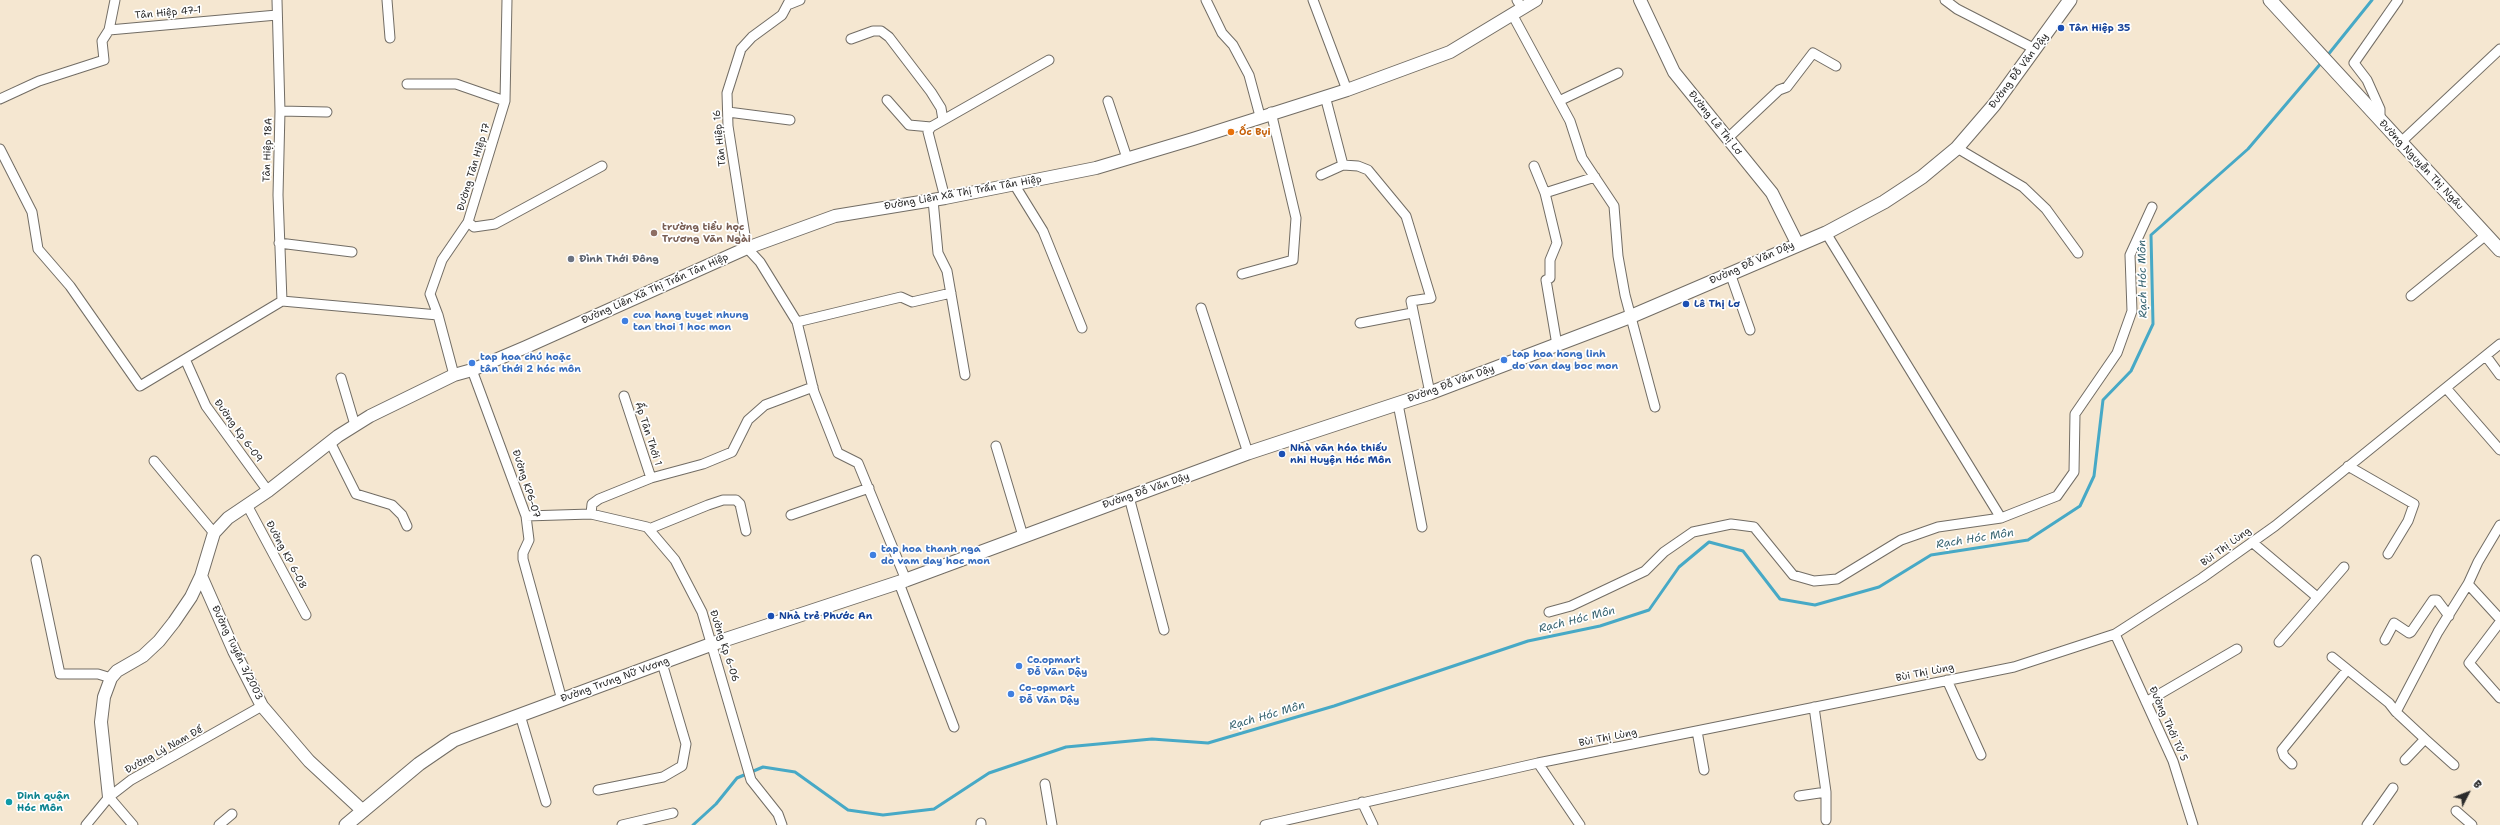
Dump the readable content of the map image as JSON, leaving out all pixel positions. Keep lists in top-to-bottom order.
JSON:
{
  "streets": {
    "main road": ["Đường Đỗ Văn Dậy", "Đường Nguyễn Thị Ngâu", "Đường Trưng Nữ Vương"],
    "street": [
      "Tân Hiệp 47-1",
      "Đường Lê Thị Lơ",
      "Tân Hiệp 16",
      "Tân Hiệp 18A",
      "Đường Tân Hiệp 17",
      "Đường Liên Xã Thị Trấn Tân Hiệp",
      "Đường Kp 6-09",
      "Ấp Tân Thới 1",
      "Đường KP6-07",
      "Bùi Thị Lùng",
      "Đường KP 6-08",
      "Đường Kp 6-06",
      "Đường Tuyến 3/2003",
      "Đường Thới Tứ 5",
      "Đường Lý Nam Đế"
    ]
  },
  "crossings": [
    ["Tân Hiệp 47-1", "Tân Hiệp 18A"],
    ["Đường Đỗ Văn Dậy", "Đường Lê Thị Lơ"],
    ["Đường Đỗ Văn Dậy", "Đường Trưng Nữ Vương"],
    ["Tân Hiệp 16", "Đường Liên Xã Thị Trấn Tân Hiệp"],
    ["Đường Tân Hiệp 17", "Đường Liên Xã Thị Trấn Tân Hiệp"],
    ["Đường Liên Xã Thị Trấn Tân Hiệp", "Đường Kp 6-09"],
    ["Đường Liên Xã Thị Trấn Tân Hiệp", "Đường KP6-07"],
    ["Đường Liên Xã Thị Trấn Tân Hiệp", "Đường KP 6-08"],
    ["Đường Liên Xã Thị Trấn Tân Hiệp", "Đường Tuyến 3/2003"],
    ["Đường KP6-07", "Đường Trưng Nữ Vương"],
    ["Bùi Thị Lùng", "Đường Thới Tứ 5"],
    ["Đường Kp 6-06", "Đường Trưng Nữ Vương"],
    ["Đường Tuyến 3/2003", "Đường Trưng Nữ Vương"],
    ["Đường Tuyến 3/2003", "Đường Lý Nam Đế"]
  ],
  "water": ["Rạch Hóc Môn"],
  "places": [
    "Tân Hiệp 35",
    "Ốc Bụi",
    "trường tiểu học Trương Văn Ngài",
    "Đình Thới Đông",
    "Lê Thị Lơ",
    "cua hang tuyet nhung tan thoi 1 hoc mon",
    "tap hoa hong linh do van day boc mon",
    "tap hoa chú hoặc tân thới 2 hóc môn",
    "Nhà văn hóa thiếu nhi Huyện Hóc Môn",
    "tap hoa thanh nga do vam day hoc mon",
    "Nhà trẻ Phước An",
    "Co.opmart Đỗ Văn Dậy",
    "Co-opmart Đỗ Văn Dậy",
    "Dinh quận Hóc Môn"
  ],
  "north": "top right"
}
